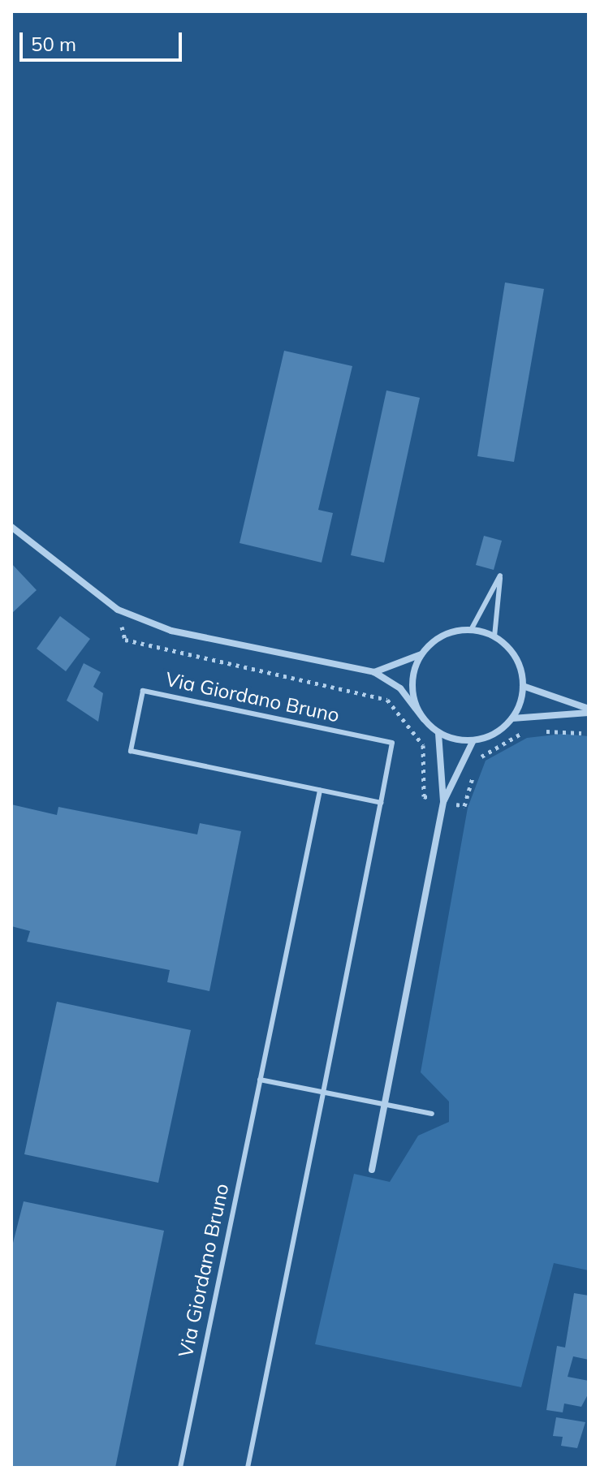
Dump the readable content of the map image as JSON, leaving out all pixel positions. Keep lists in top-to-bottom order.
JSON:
{
  "streets": {
    "lane": ["Via Giordano Bruno"]
  },
  "scale_bar": "50 m"
}
